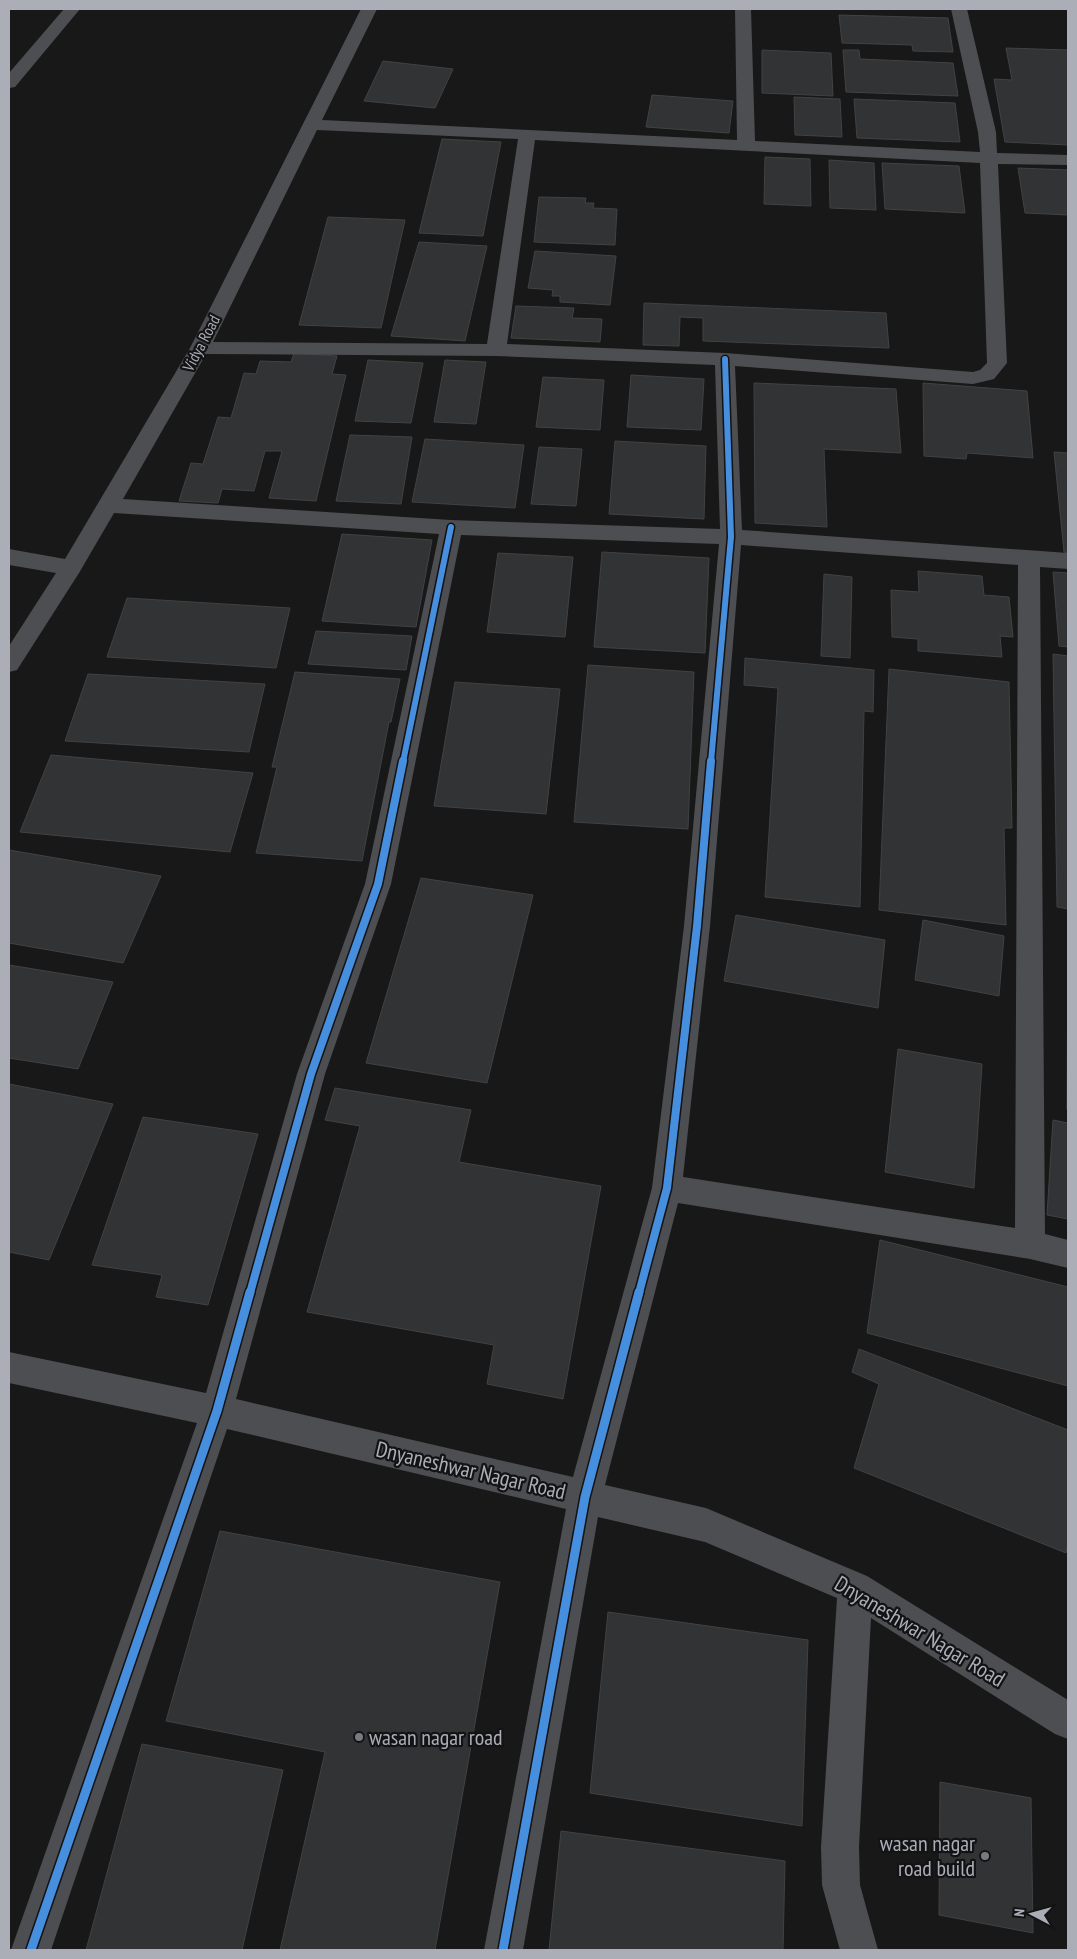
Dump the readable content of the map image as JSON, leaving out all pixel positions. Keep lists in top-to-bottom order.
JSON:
{
  "streets": {
    "street": ["Vidya Road", "Dnyaneshwar Nagar Road"]
  },
  "places": ["wasan nagar road", "wasan nagar road build"],
  "north": "left"
}
